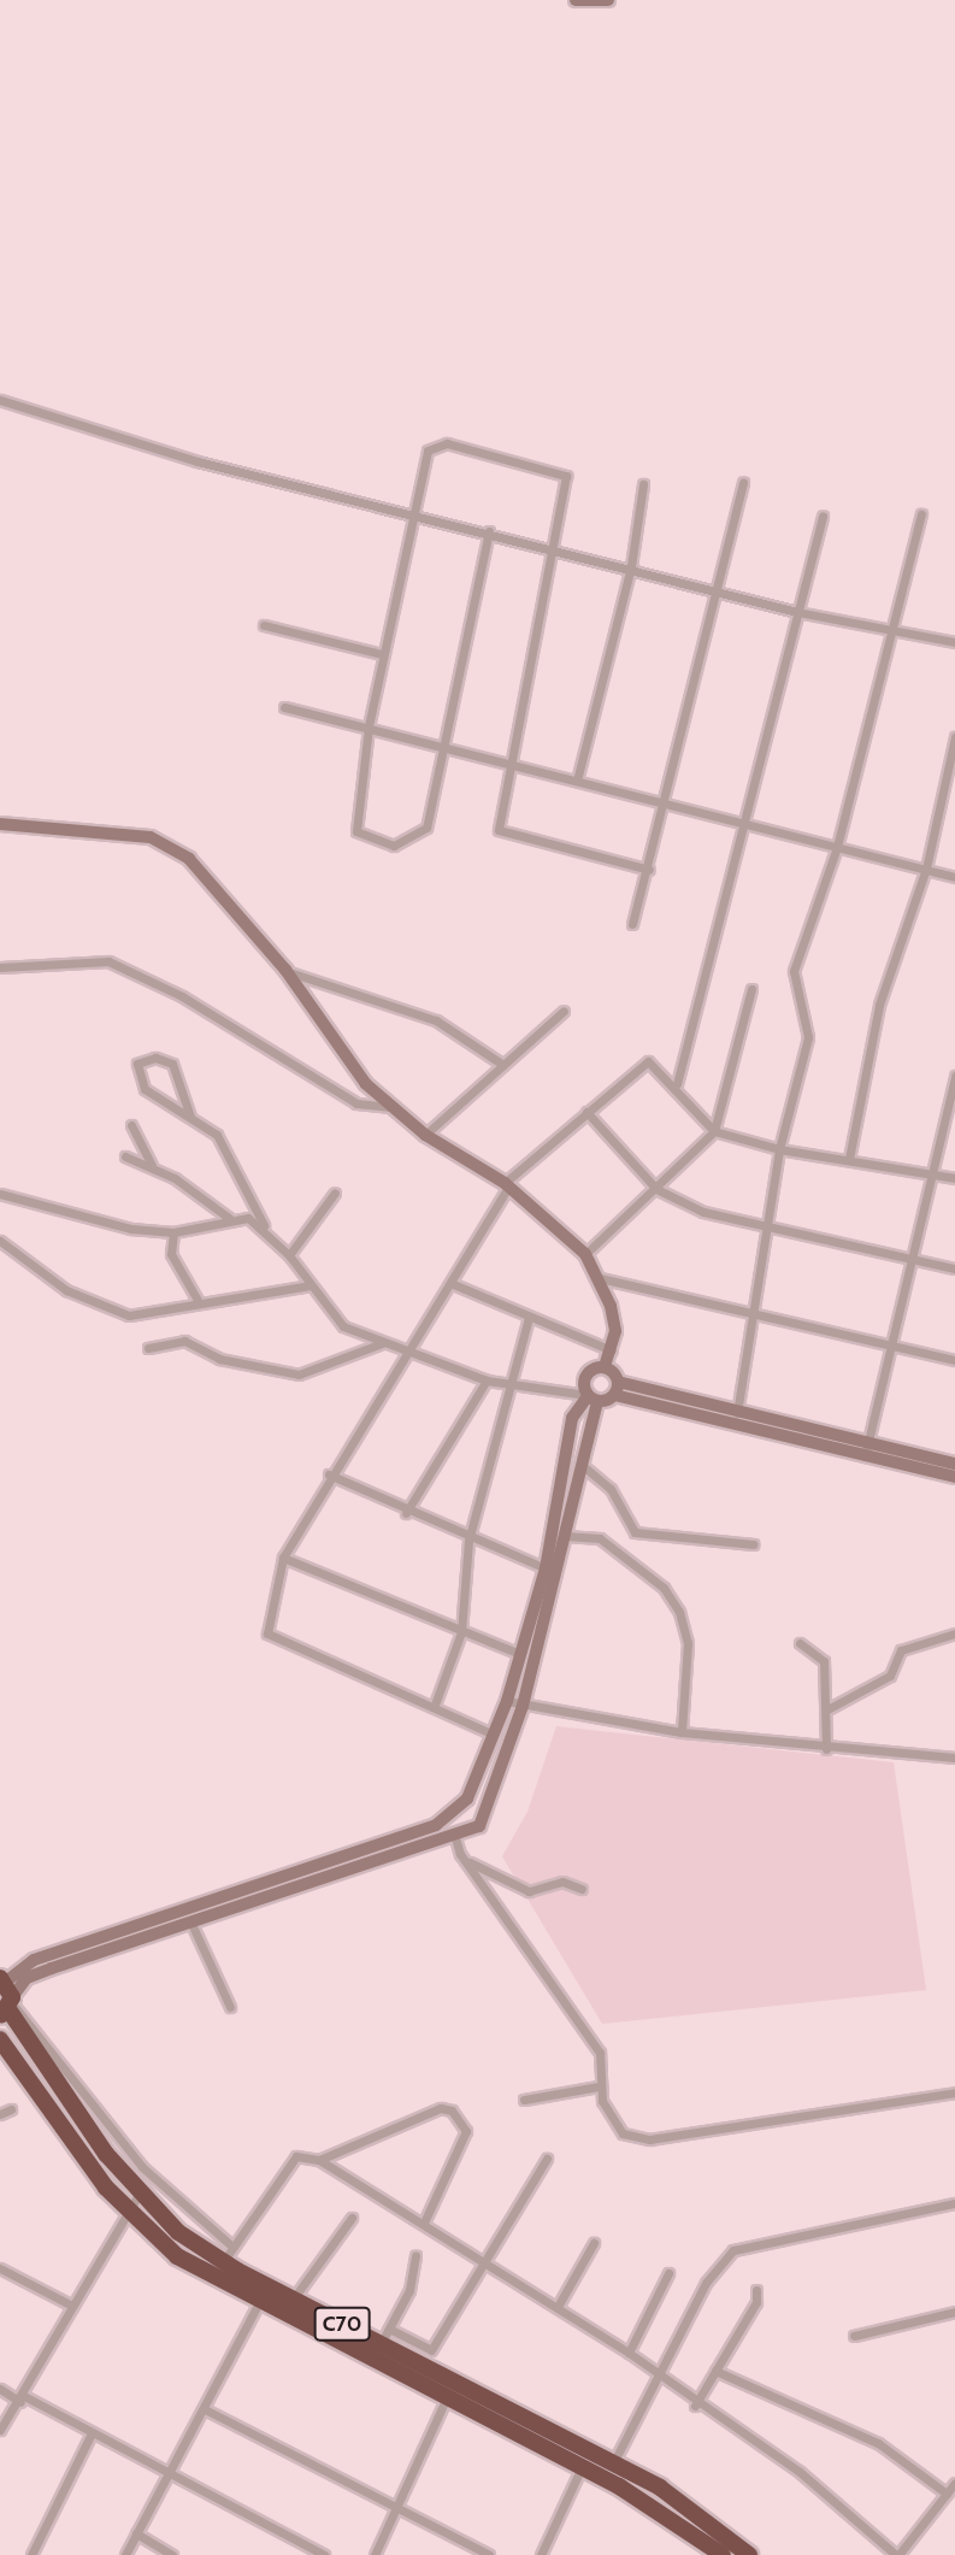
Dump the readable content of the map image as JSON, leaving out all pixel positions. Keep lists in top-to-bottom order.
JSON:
{
  "streets": {
    "highway": ["C70"]
  }
}
